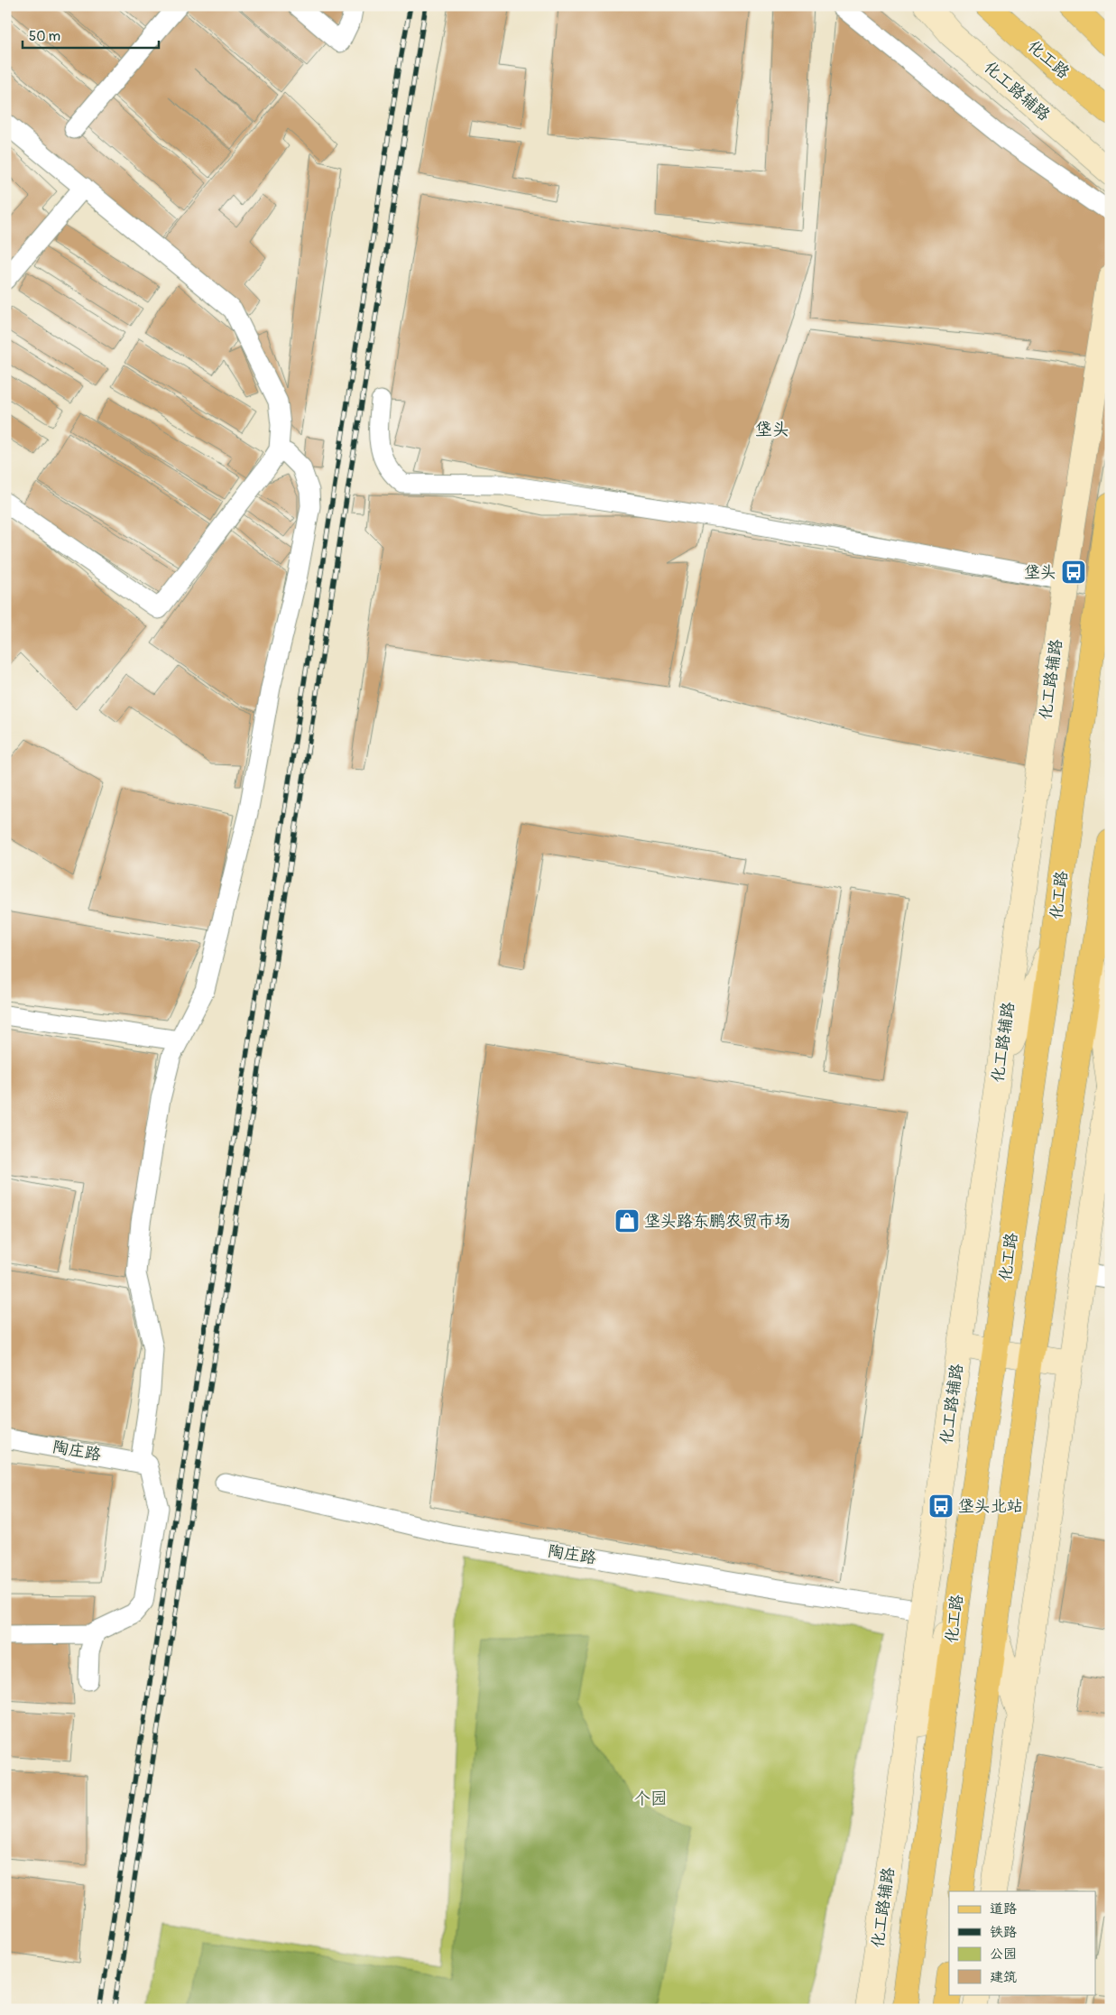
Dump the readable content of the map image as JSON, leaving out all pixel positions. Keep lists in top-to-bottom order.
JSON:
{
  "streets": {
    "main road": ["化工路"],
    "street": ["化工路辅路", "陶庄路"]
  },
  "crossings": [
    ["化工路", "化工路辅路"],
    ["化工路辅路", "陶庄路"]
  ],
  "districts": ["垡头"],
  "parks": ["个园"],
  "places": {
    "bus stop": ["垡头", "垡头北站"],
    "shop": ["垡头路东鹏农贸市场"]
  },
  "legend": [
    "道路",
    "铁路",
    "公园",
    "建筑"
  ],
  "scale_bar": "50 m"
}
